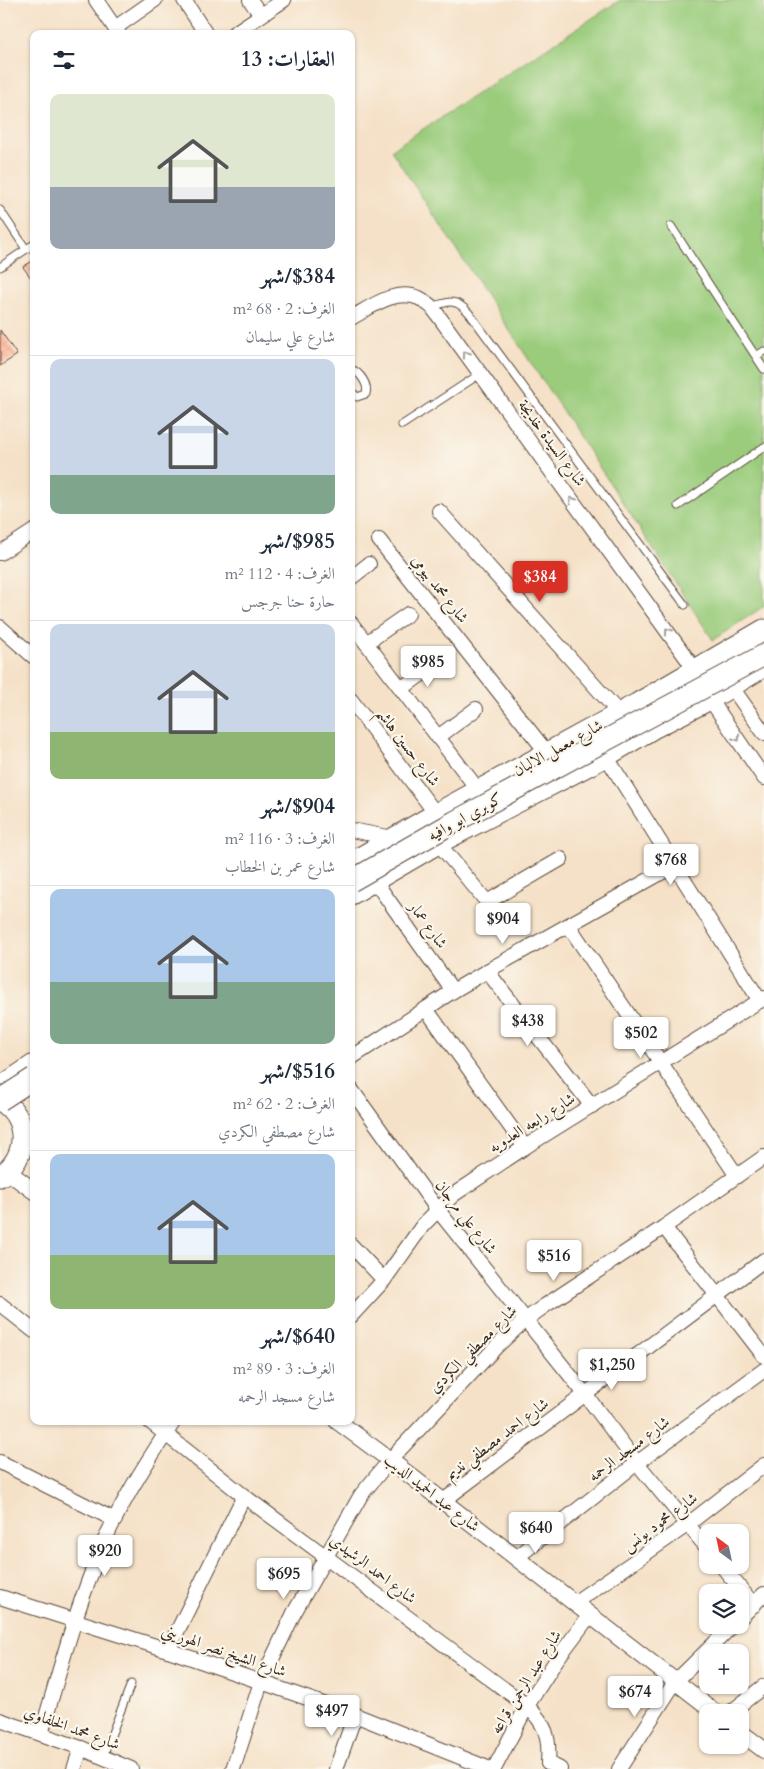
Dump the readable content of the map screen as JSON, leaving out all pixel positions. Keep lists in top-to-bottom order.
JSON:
{
  "streets": {
    "main road": ["شارع معمل الالبان", "كوبري ابو وافيه"],
    "street": [
      "شارع السيدة خديجة",
      "شارع محمد بيومي",
      "شارع حسين هاشم",
      "شارع عمار",
      "شارع رابعه العدويه",
      "شارع علي مرجان",
      "شارع مصطفي الكردي",
      "شارع احمد مصطفي نديم",
      "شارع مسجد الرحمه",
      "شارع عبد الحميد الديب",
      "شارع محمود يونس",
      "شارع احمد الرشيدي",
      "شارع الشيخ نصر الهوريني",
      "شارع عبد الرحمن قراعه",
      "شارع محمد الخلفاوي"
    ]
  },
  "crossings": [
    ["شارع السيدة خديجة", "شارع معمل الالبان"],
    ["شارع محمد بيومي", "شارع معمل الالبان"],
    ["شارع حسين هاشم", "شارع معمل الالبان"],
    ["شارع معمل الالبان", "شارع عمار"],
    ["شارع رابعه العدويه", "شارع علي مرجان"],
    ["شارع علي مرجان", "شارع مصطفي الكردي"],
    ["شارع علي مرجان", "شارع احمد مصطفي نديم"],
    ["شارع علي مرجان", "شارع مسجد الرحمه"],
    ["شارع علي مرجان", "شارع محمود يونس"],
    ["شارع مصطفي الكردي", "شارع عبد الحميد الديب"],
    ["شارع مصطفي الكردي", "شارع احمد الرشيدي"],
    ["شارع مصطفي الكردي", "شارع الشيخ نصر الهوريني"],
    ["شارع احمد مصطفي نديم", "شارع عبد الحميد الديب"],
    ["شارع مسجد الرحمه", "شارع عبد الحميد الديب"],
    ["شارع عبد الحميد الديب", "شارع محمود يونس"],
    ["شارع عبد الحميد الديب", "شارع عبد الرحمن قراعه"],
    ["شارع احمد الرشيدي", "شارع عبد الرحمن قراعه"]
  ],
  "north": "top left",
  "page": {
    "heading": "العقارات: 13",
    "list": [
      {
        "name": "$384/شهر",
        "note": "الغرف: 2 · 68 m² · شارع علي سليمان"
      },
      {
        "name": "$985/شهر",
        "note": "الغرف: 4 · 112 m² · حارة حنا جرجس"
      },
      {
        "name": "$904/شهر",
        "note": "الغرف: 3 · 116 m² · شارع عمر بن الخطاب"
      },
      {
        "name": "$516/شهر",
        "note": "الغرف: 2 · 62 m² · شارع مصطفي الكردي"
      },
      {
        "name": "$640/شهر",
        "note": "الغرف: 3 · 89 m² · شارع مسجد الرحمه"
      }
    ],
    "price": [
      "$384",
      "$985",
      "$768",
      "$904",
      "$438",
      "$502",
      "$516",
      "$1,250",
      "$640",
      "$920",
      "$695",
      "$674",
      "$497"
    ],
    "map_buttons": ["+", "−"]
  }
}
